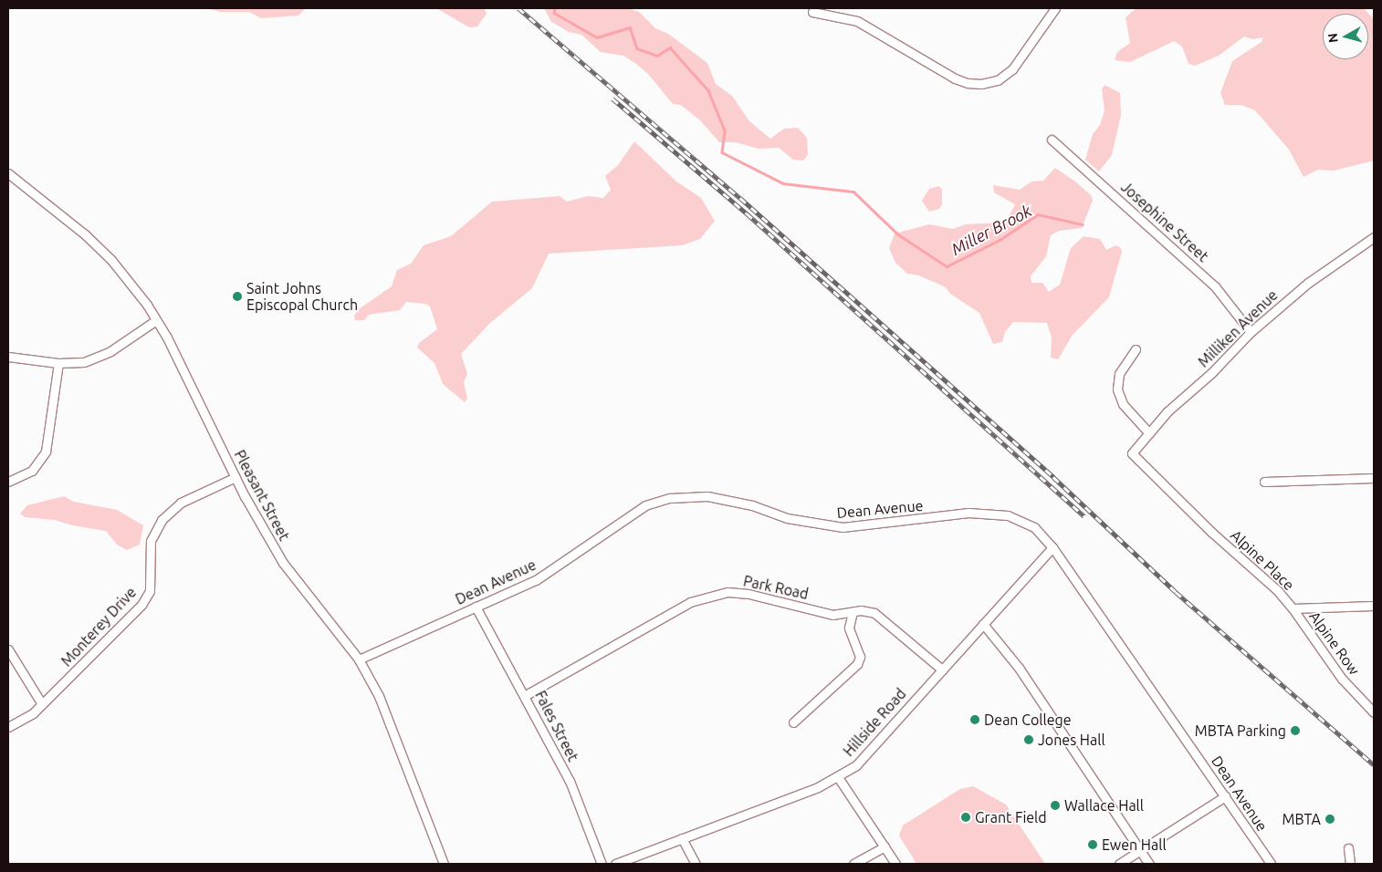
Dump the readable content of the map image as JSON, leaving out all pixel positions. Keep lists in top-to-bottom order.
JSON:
{
  "streets": {
    "street": [
      "Josephine Street",
      "Milliken Avenue",
      "Pleasant Street",
      "Dean Avenue",
      "Alpine Place",
      "Park Road",
      "Monterey Drive",
      "Alpine Row",
      "Hillside Road",
      "Fales Street"
    ]
  },
  "crossings": [
    ["Josephine Street", "Milliken Avenue"],
    ["Milliken Avenue", "Alpine Place"],
    ["Pleasant Street", "Dean Avenue"],
    ["Pleasant Street", "Monterey Drive"],
    ["Dean Avenue", "Hillside Road"],
    ["Dean Avenue", "Fales Street"],
    ["Alpine Place", "Alpine Row"],
    ["Park Road", "Hillside Road"],
    ["Park Road", "Fales Street"]
  ],
  "water": ["Miller Brook"],
  "places": [
    "Saint Johns Episcopal Church",
    "Dean College",
    "MBTA Parking",
    "Jones Hall",
    "Wallace Hall",
    "Grant Field",
    "MBTA",
    "Ewen Hall"
  ],
  "north": "left"
}
